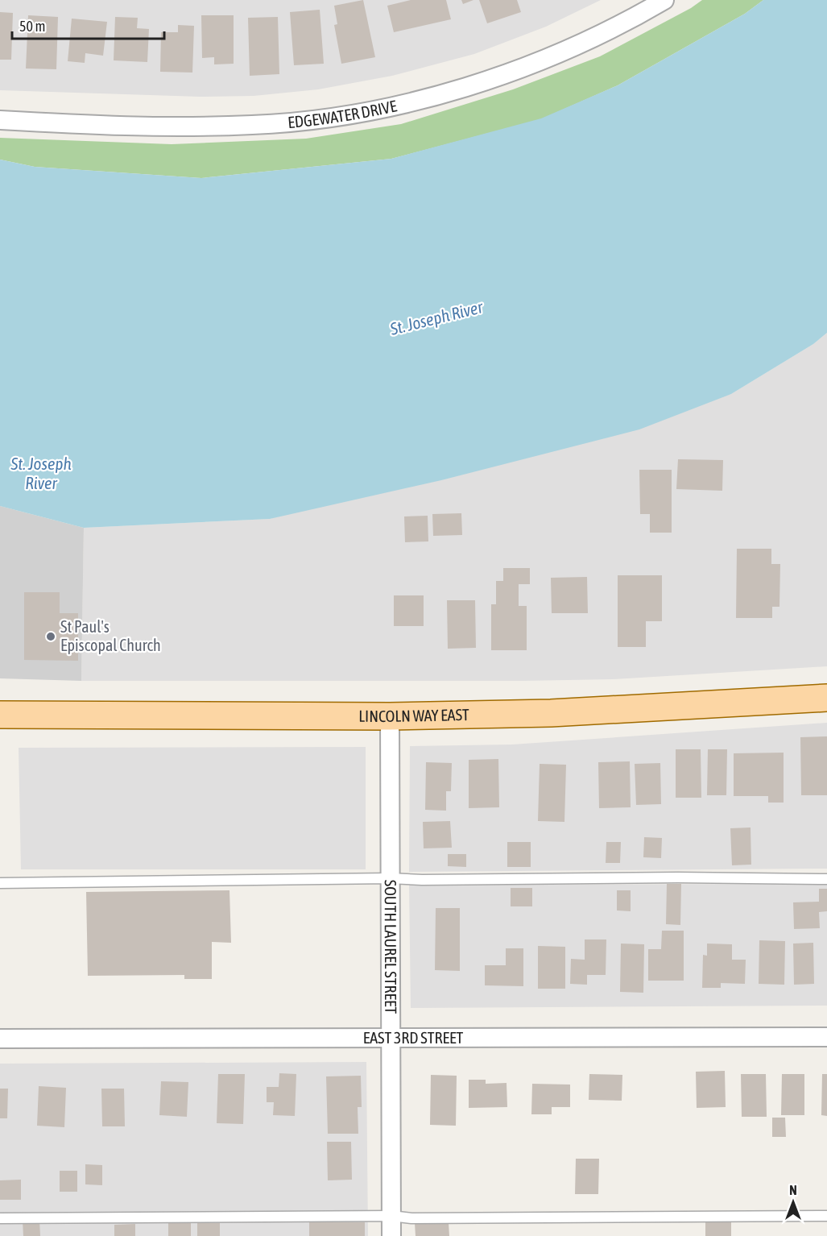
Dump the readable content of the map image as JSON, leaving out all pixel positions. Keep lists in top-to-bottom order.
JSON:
{
  "streets": {
    "main road": ["LINCOLN WAY EAST"],
    "street": ["EDGEWATER DRIVE", "SOUTH LAUREL STREET", "EAST 3RD STREET"]
  },
  "crossings": [
    ["LINCOLN WAY EAST", "SOUTH LAUREL STREET"],
    ["SOUTH LAUREL STREET", "EAST 3RD STREET"]
  ],
  "water": ["St. Joseph River"],
  "places": ["St Paul's Episcopal Church"],
  "scale_bar": "50 m",
  "north": "top"
}
